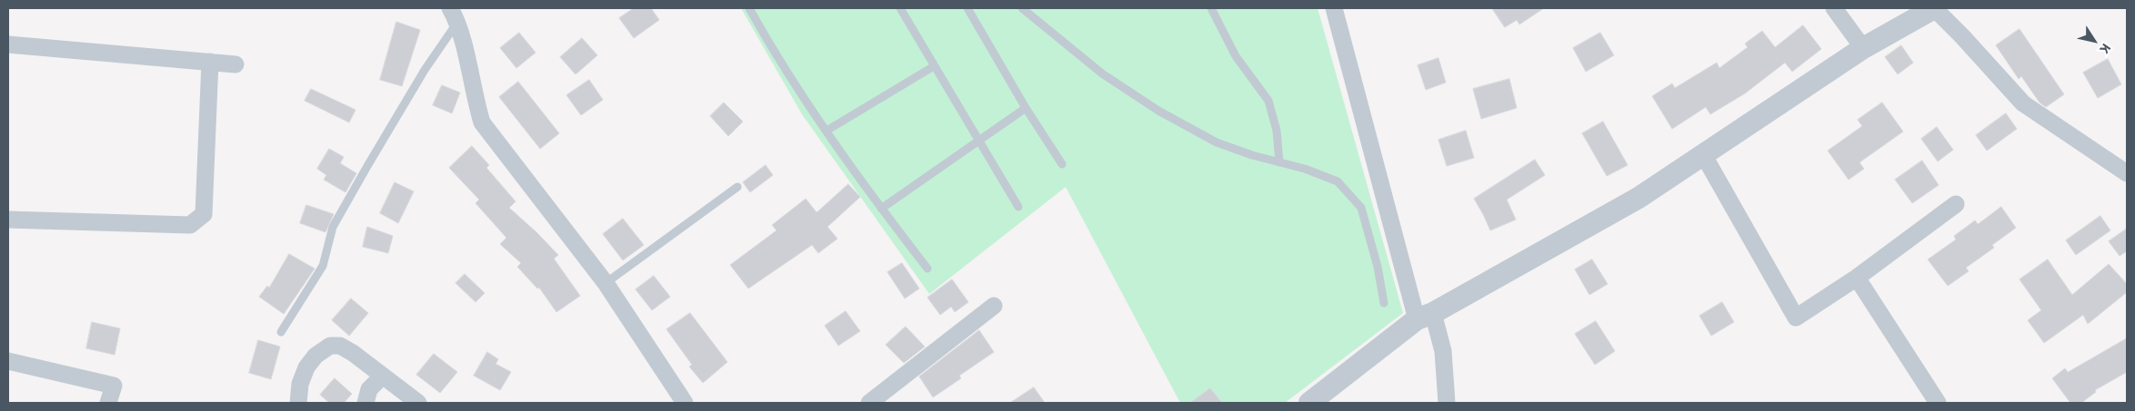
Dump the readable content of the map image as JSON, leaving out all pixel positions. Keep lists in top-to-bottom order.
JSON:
{
  "north": "bottom right"
}
